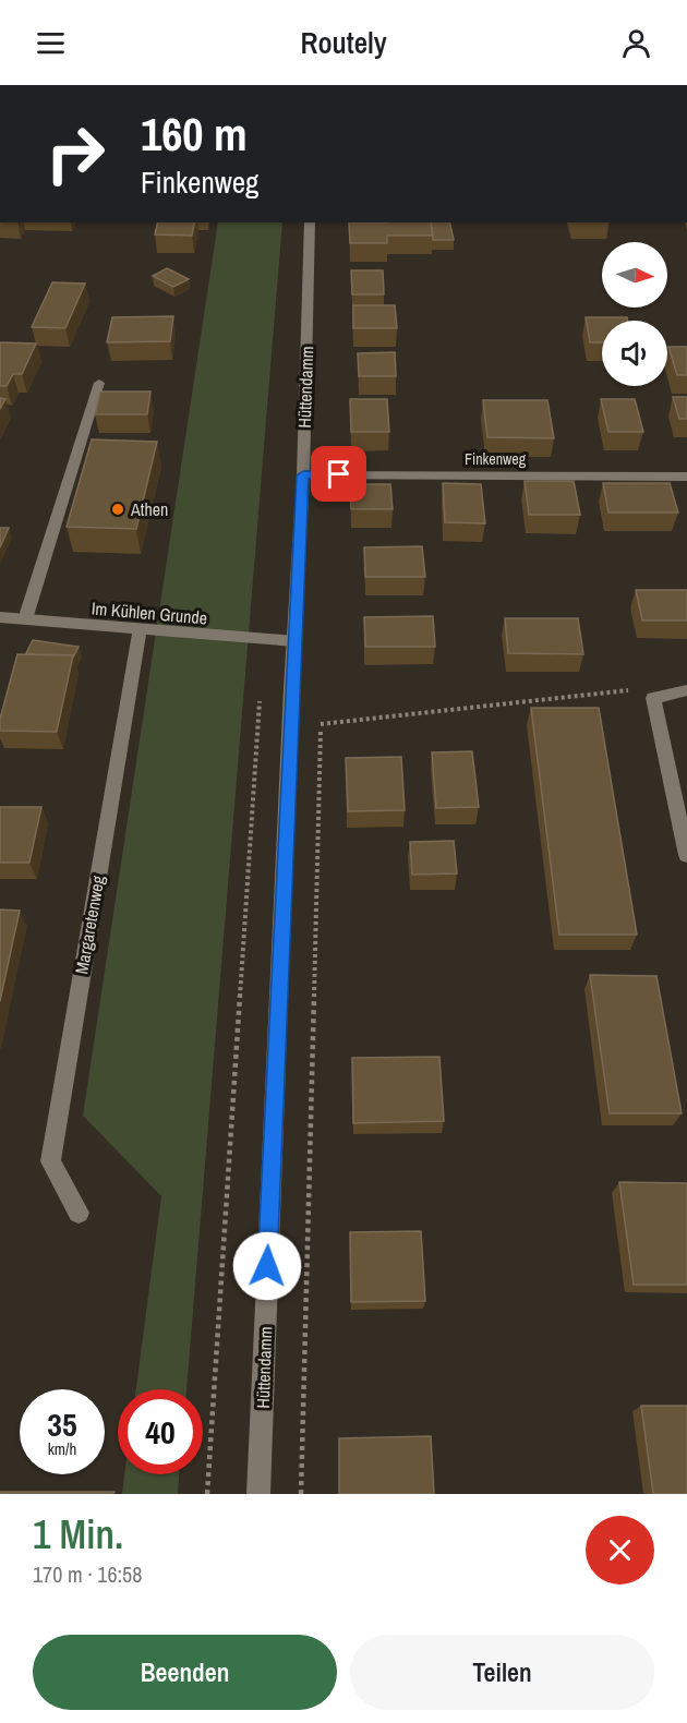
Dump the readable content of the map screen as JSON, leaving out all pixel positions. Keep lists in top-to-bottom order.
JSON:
{
  "streets": {
    "street": [
      "Hüttendamm",
      "Finkenweg",
      "Im Kühlen Grunde",
      "Margaretenweg"
    ]
  },
  "crossings": [
    ["Hüttendamm", "Finkenweg"],
    ["Hüttendamm", "Im Kühlen Grunde"],
    ["Im Kühlen Grunde", "Margaretenweg"]
  ],
  "places": ["Athen"],
  "north": "right",
  "page": {
    "header": "Routely",
    "turn": ["160 m", "Finkenweg"],
    "speed": "35 km/h",
    "limit": "40",
    "heading": ["1 Min.", "170 m · 16:58"],
    "buttons": ["Beenden", "Teilen"]
  }
}
